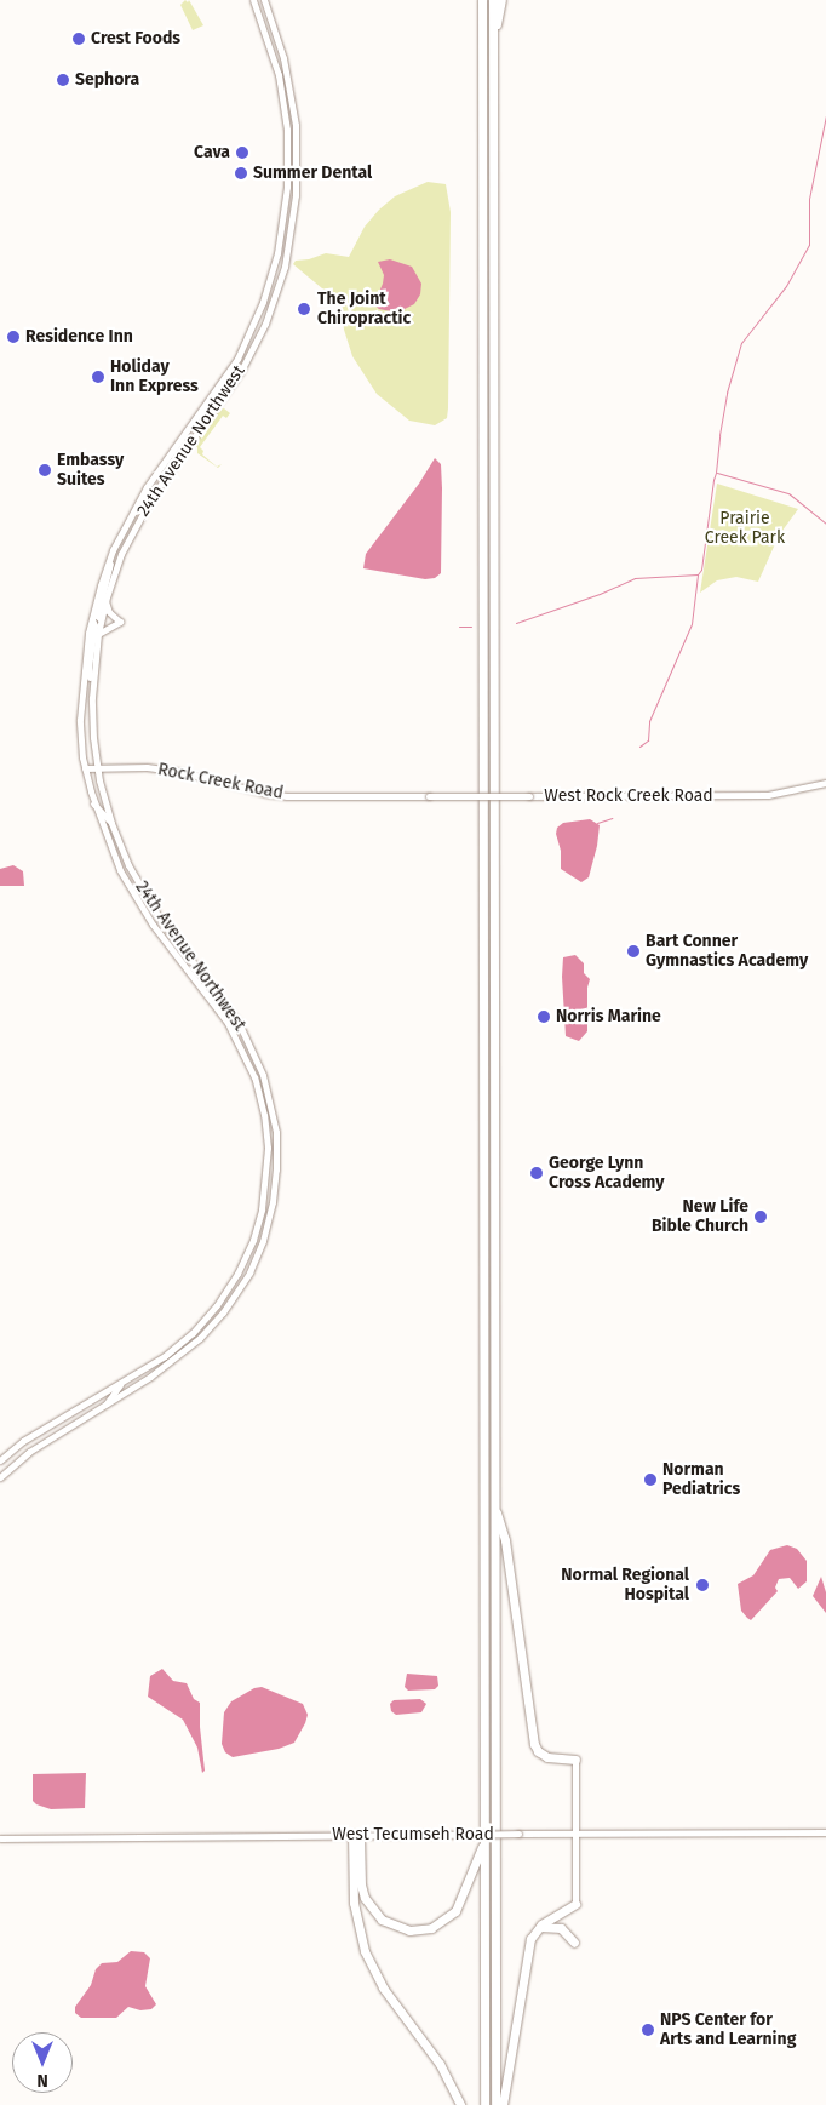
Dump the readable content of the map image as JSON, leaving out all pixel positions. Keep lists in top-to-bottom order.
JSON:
{
  "streets": {
    "main road": [
      "24th Avenue Northwest",
      "Rock Creek Road",
      "West Rock Creek Road",
      "West Tecumseh Road"
    ]
  },
  "crossings": [
    ["24th Avenue Northwest", "Rock Creek Road"],
    ["Rock Creek Road", "West Rock Creek Road"]
  ],
  "parks": ["Prairie Creek Park"],
  "places": [
    "Crest Foods",
    "Sephora",
    "Cava",
    "Summer Dental",
    "The Joint Chiropractic",
    "Residence Inn",
    "Holiday Inn Express",
    "Embassy Suites",
    "Bart Conner Gymnastics Academy",
    "Norris Marine",
    "George Lynn Cross Academy",
    "New Life Bible Church",
    "Norman Pediatrics",
    "Normal Regional Hospital",
    "NPS Center for Arts and Learning"
  ],
  "north": "bottom"
}
